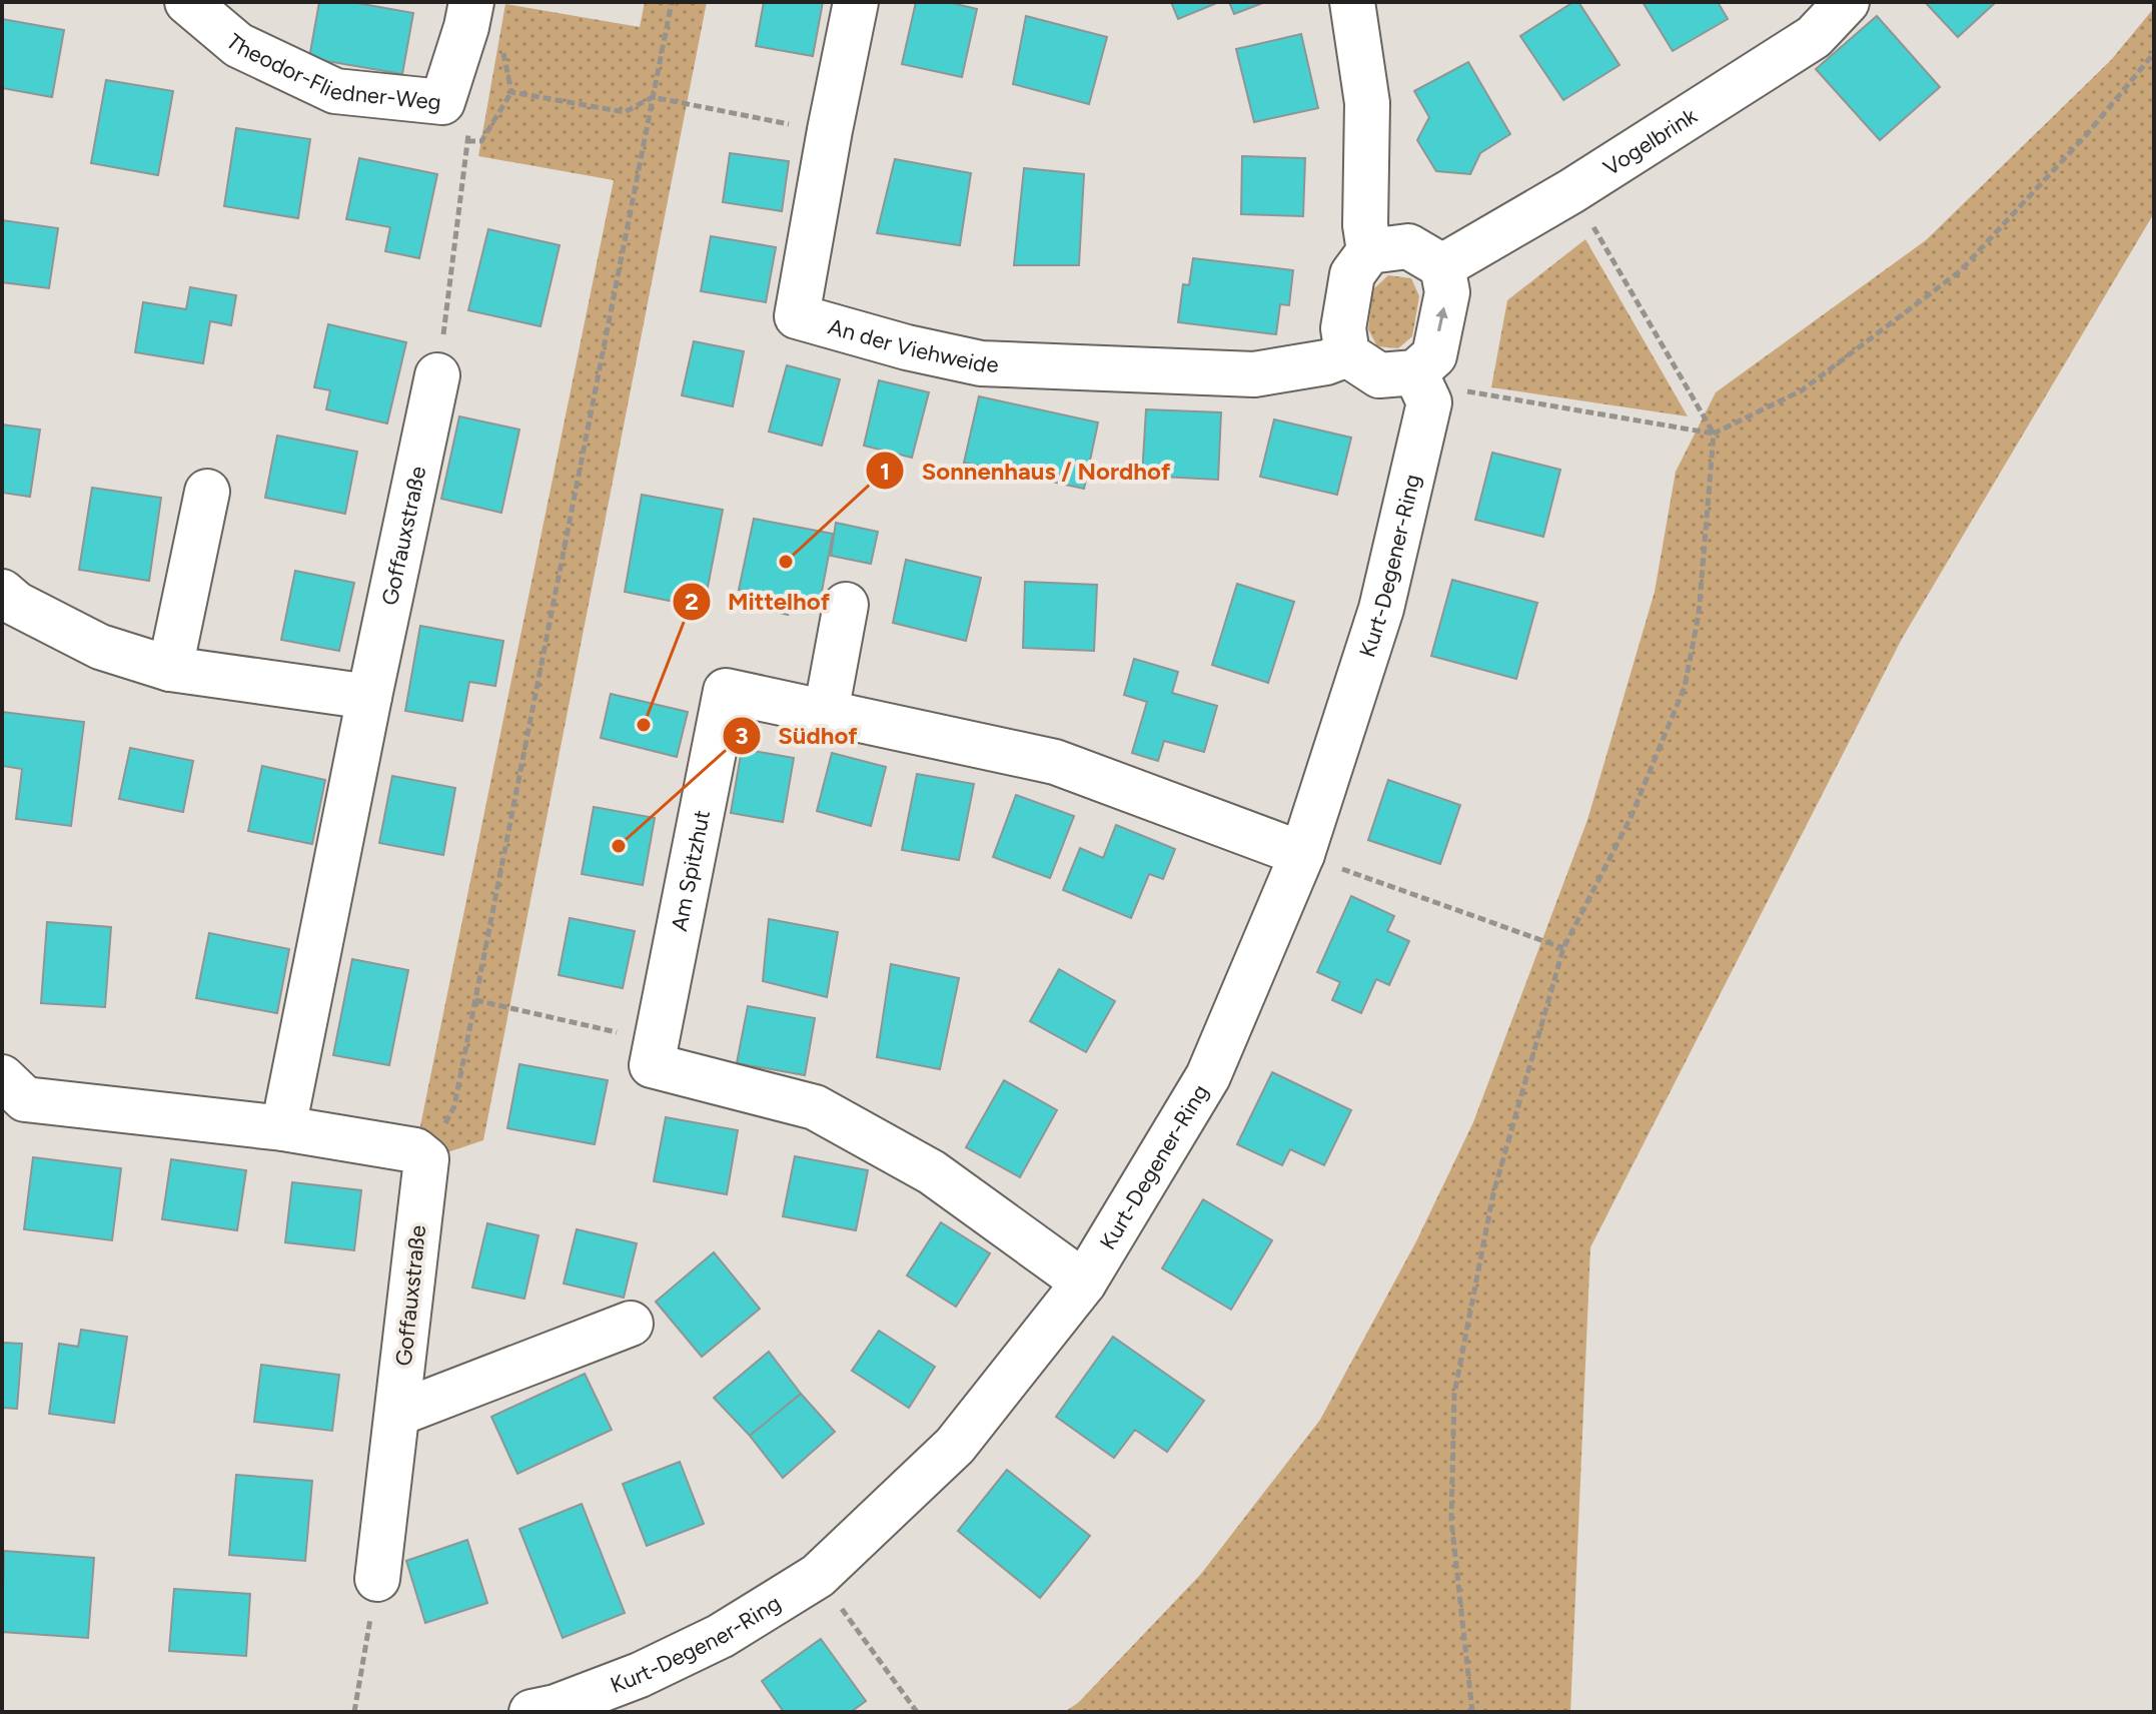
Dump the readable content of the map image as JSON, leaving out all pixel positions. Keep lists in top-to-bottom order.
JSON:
{
  "streets": {
    "street": [
      "Theodor-Fliedner-Weg",
      "Vogelbrink",
      "An der Viehweide",
      "Goffauxstraße",
      "Kurt-Degener-Ring",
      "Am Spitzhut"
    ]
  },
  "crossings": [
    ["Vogelbrink", "An der Viehweide"],
    ["Vogelbrink", "Kurt-Degener-Ring"],
    ["An der Viehweide", "Kurt-Degener-Ring"],
    ["Kurt-Degener-Ring", "Am Spitzhut"]
  ],
  "places": ["Sonnenhaus / Nordhof", "Mittelhof", "Südhof"]
}
